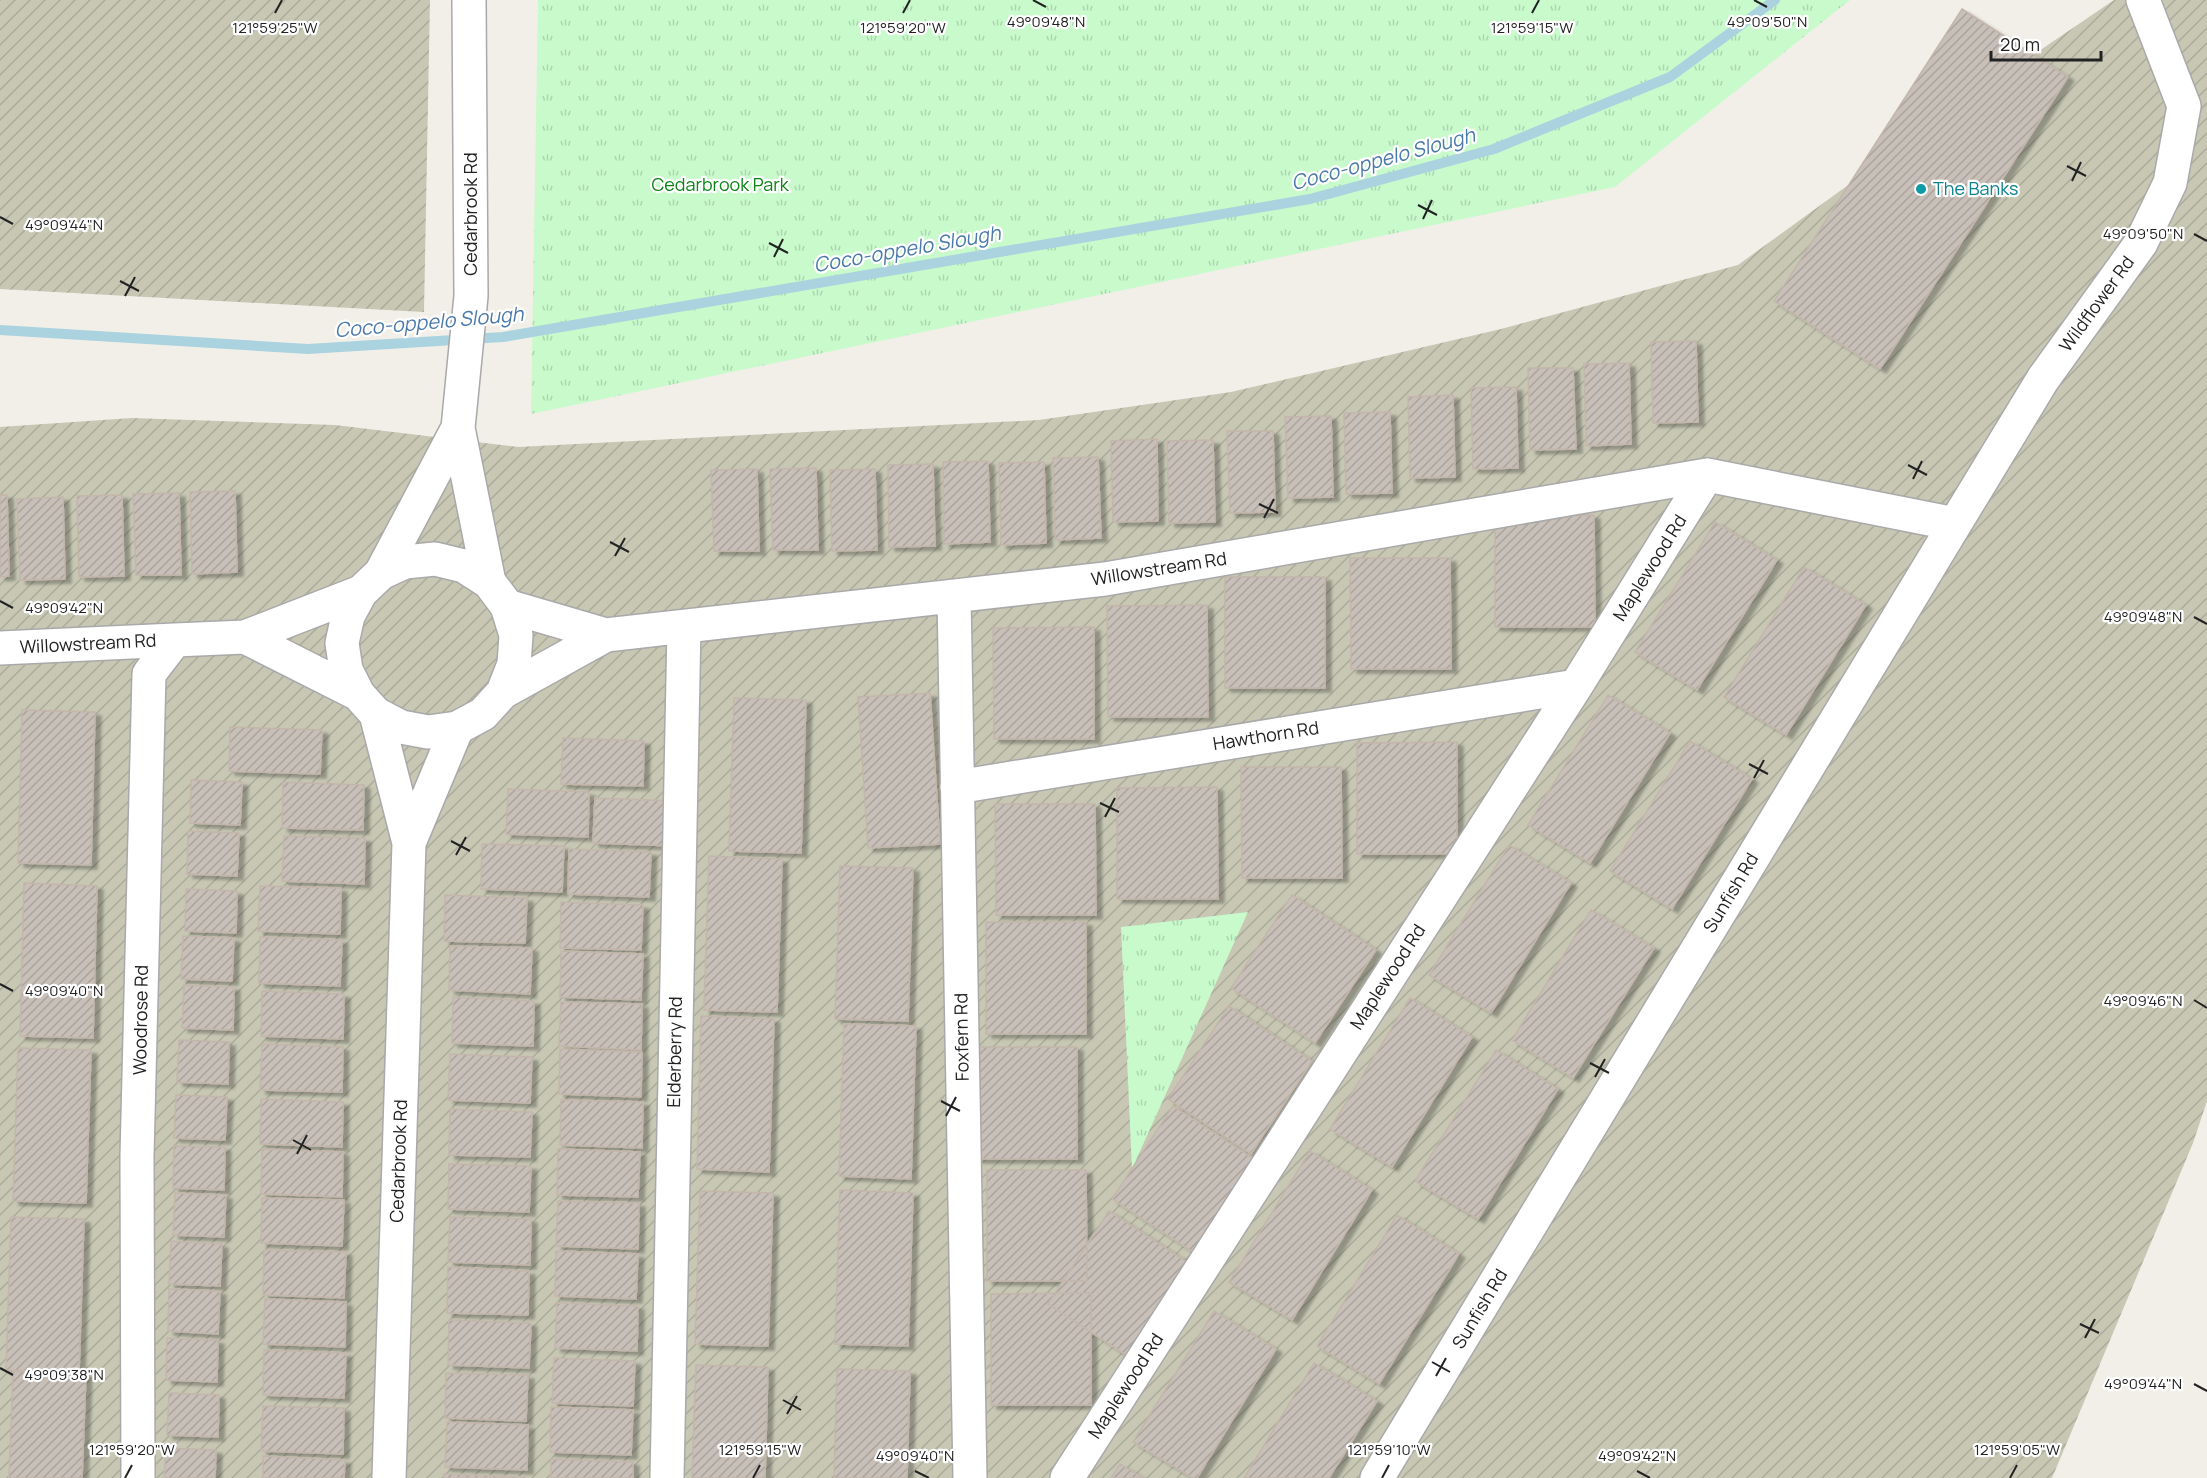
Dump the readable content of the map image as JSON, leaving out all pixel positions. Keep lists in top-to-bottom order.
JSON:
{
  "streets": {
    "street": [
      "Cedarbrook Rd",
      "Wildflower Rd",
      "Maplewood Rd",
      "Willowstream Rd",
      "Hawthorn Rd",
      "Sunfish Rd",
      "Woodrose Rd",
      "Foxfern Rd",
      "Elderberry Rd"
    ]
  },
  "crossings": [
    ["Wildflower Rd", "Sunfish Rd"],
    ["Maplewood Rd", "Willowstream Rd"],
    ["Maplewood Rd", "Hawthorn Rd"],
    ["Willowstream Rd", "Woodrose Rd"],
    ["Willowstream Rd", "Foxfern Rd"],
    ["Willowstream Rd", "Elderberry Rd"],
    ["Hawthorn Rd", "Foxfern Rd"]
  ],
  "water": ["Coco-oppelo Slough"],
  "parks": ["Cedarbrook Park"],
  "places": ["The Banks"],
  "scale_bar": "20 m",
  "coordinates": [
    "49°09'48\"N",
    "49°09'50\"N",
    "121°59'25\"W",
    "121°59'20\"W",
    "121°59'15\"W",
    "49°09'44\"N",
    "49°09'42\"N",
    "49°09'40\"N",
    "49°09'46\"N",
    "49°09'38\"N",
    "121°59'10\"W",
    "121°59'05\"W"
  ]
}
